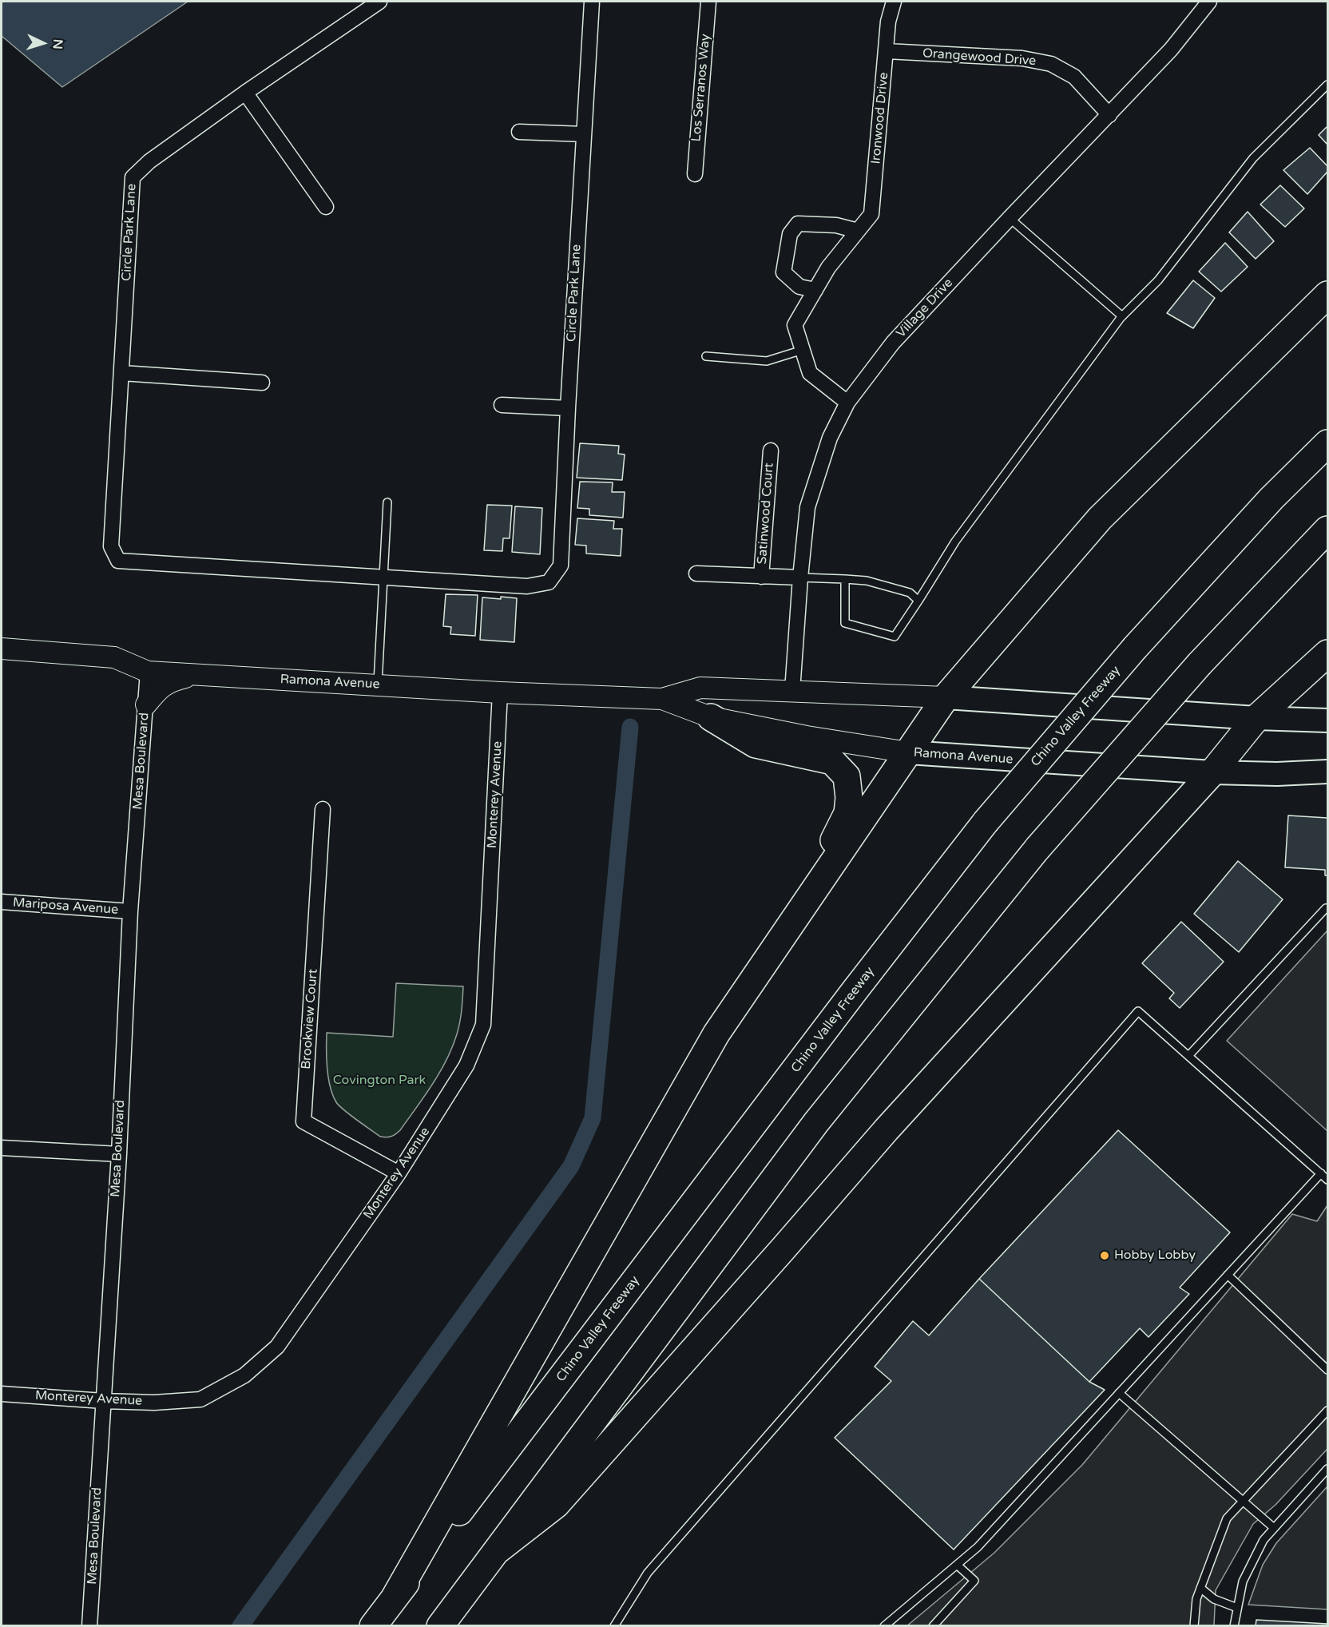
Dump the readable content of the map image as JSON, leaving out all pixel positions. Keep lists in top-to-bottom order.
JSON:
{
  "streets": {
    "highway": ["Chino Valley Freeway"],
    "main road": ["Ramona Avenue"],
    "street": [
      "Orangewood Drive",
      "Los Serranos Way",
      "Ironwood Drive",
      "Circle Park Lane",
      "Village Drive",
      "Satinwood Court",
      "Mesa Boulevard",
      "Monterey Avenue",
      "Mariposa Avenue",
      "Brookview Court"
    ]
  },
  "crossings": [
    ["Orangewood Drive", "Ironwood Drive"],
    ["Orangewood Drive", "Village Drive"],
    ["Ironwood Drive", "Village Drive"],
    ["Village Drive", "Satinwood Court"],
    ["Village Drive", "Ramona Avenue"],
    ["Ramona Avenue", "Mesa Boulevard"],
    ["Ramona Avenue", "Monterey Avenue"],
    ["Mesa Boulevard", "Monterey Avenue"],
    ["Mesa Boulevard", "Mariposa Avenue"],
    ["Monterey Avenue", "Brookview Court"]
  ],
  "parks": ["Covington Park"],
  "places": ["Hobby Lobby"],
  "north": "right"
}
